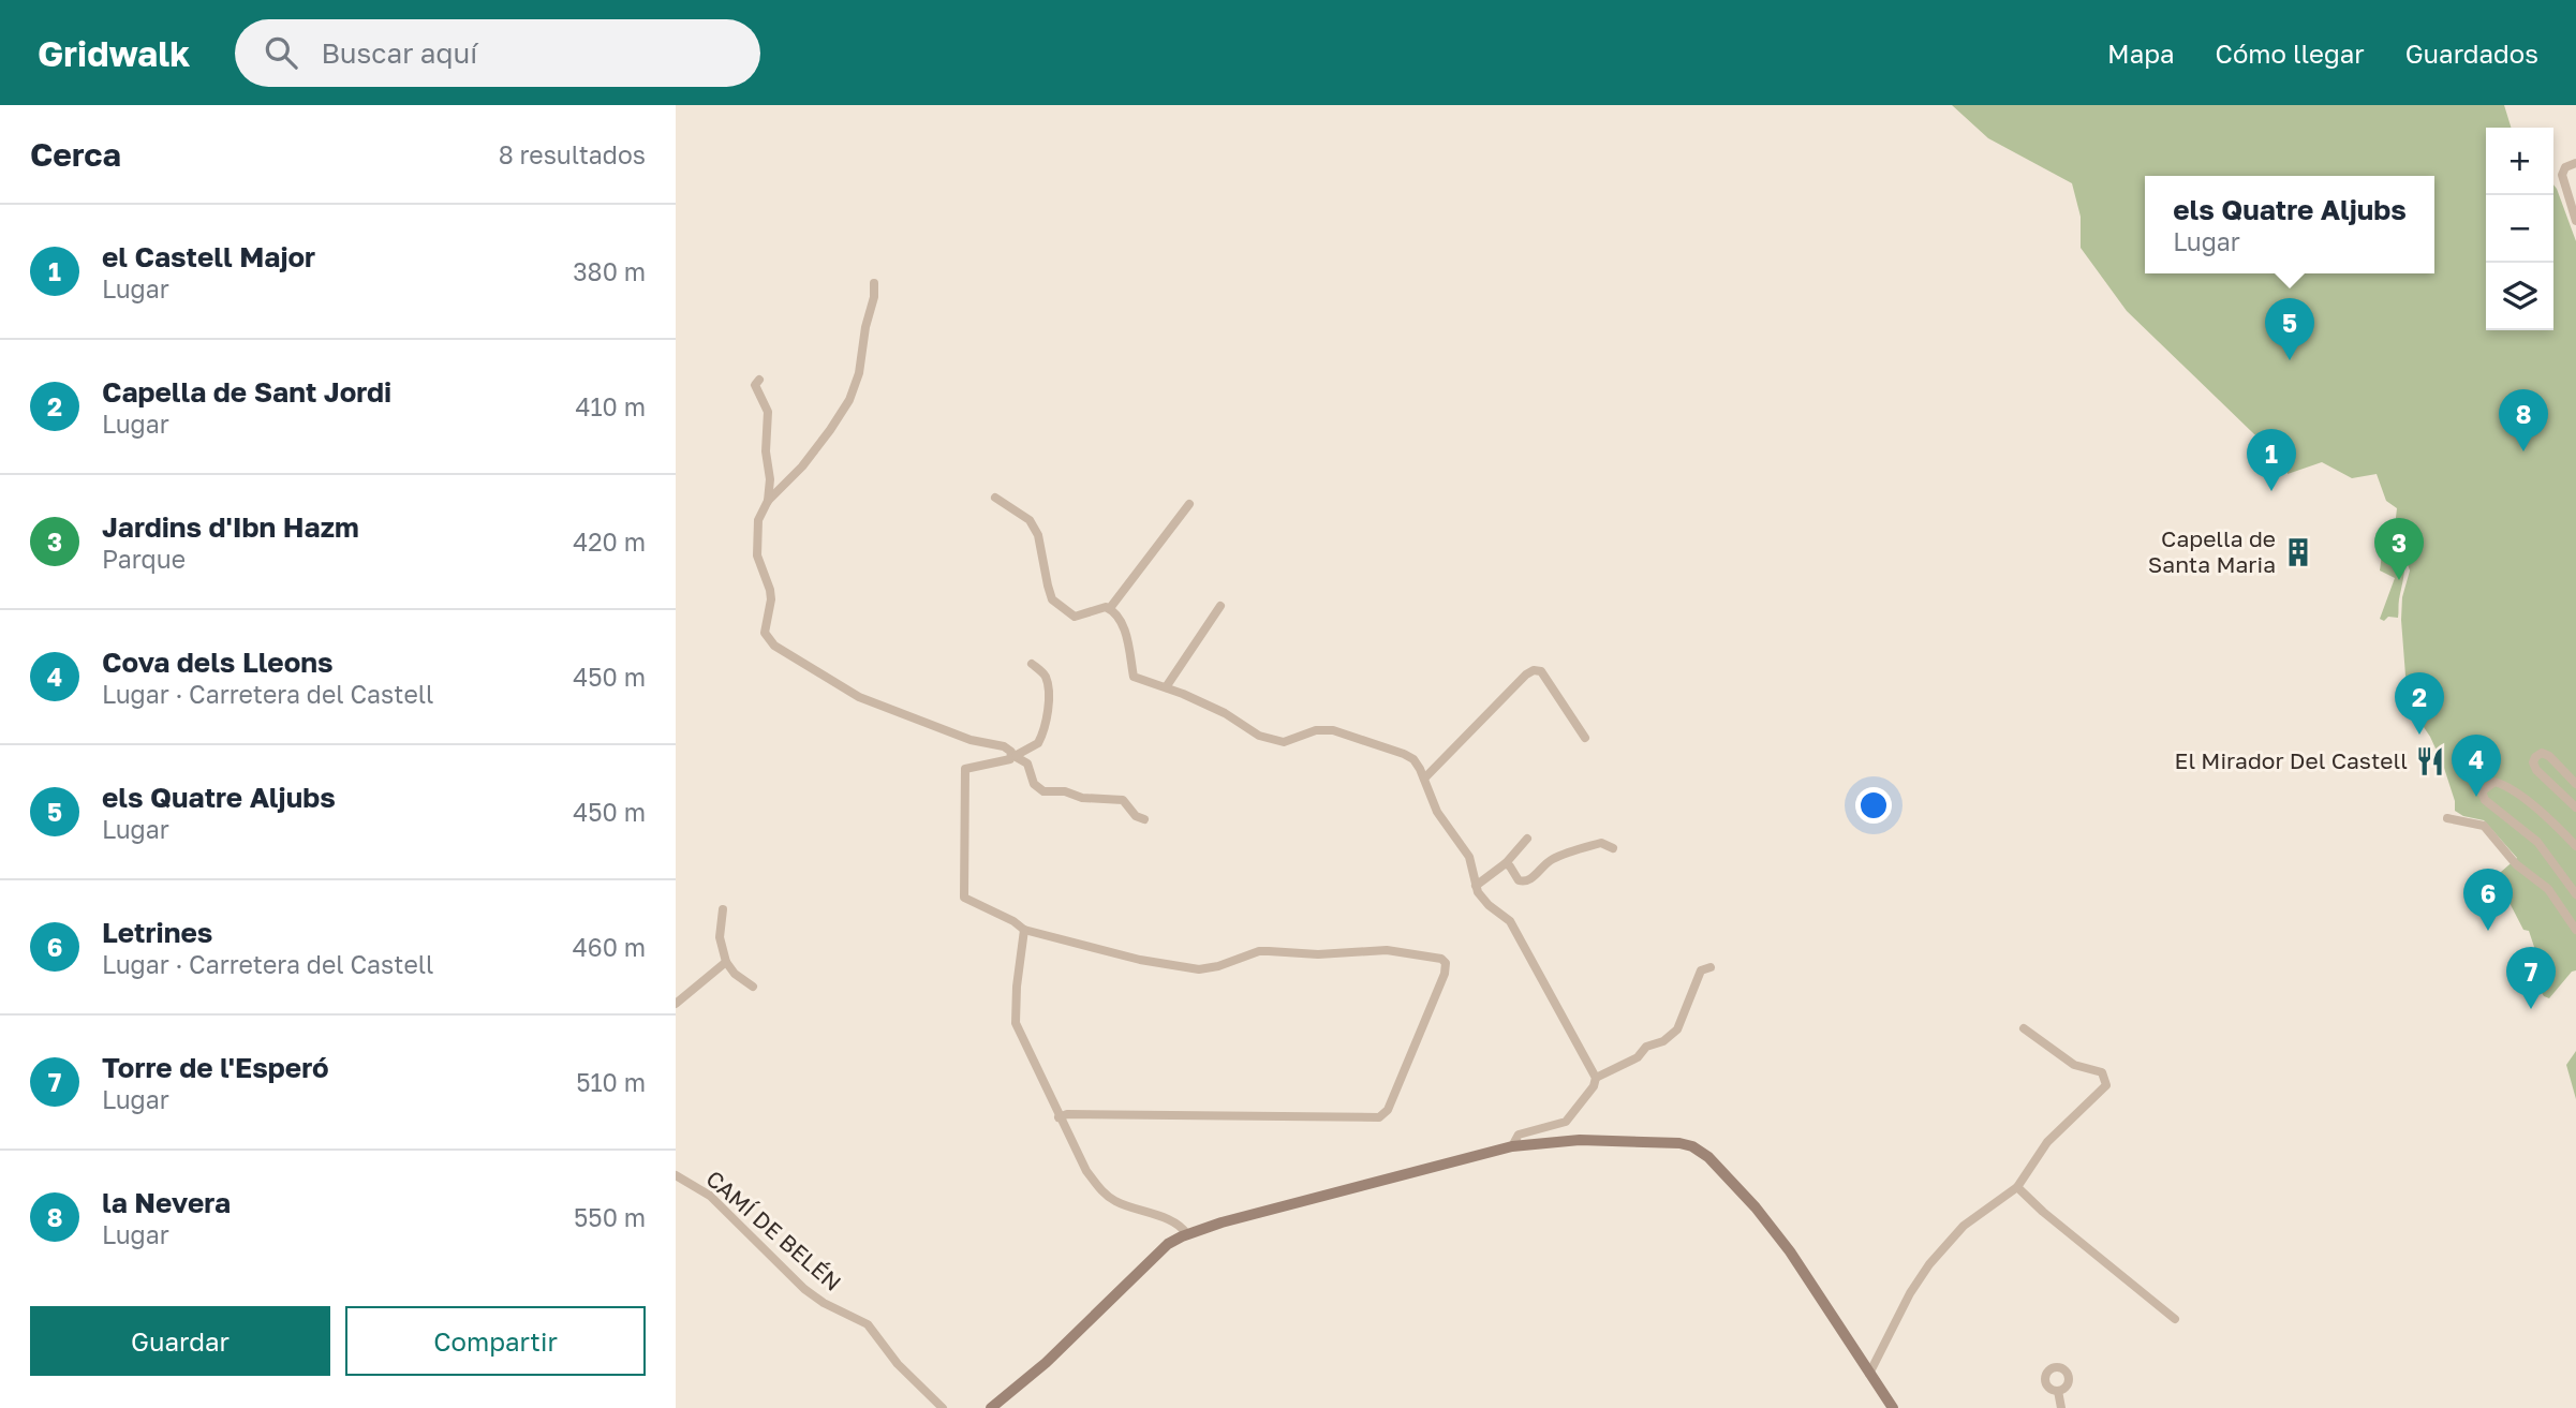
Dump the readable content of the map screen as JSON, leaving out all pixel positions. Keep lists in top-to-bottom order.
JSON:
{
  "streets": {
    "street": ["CAMÍ DE BELÉN"]
  },
  "places": {
    "building": ["Capella de Santa Maria"],
    "restaurant": ["El Mirador Del Castell"]
  },
  "page": {
    "header": "Gridwalk",
    "search": "Buscar aquí",
    "nav": ["Mapa", "Cómo llegar", "Guardados"],
    "heading": ["Cerca", "8 resultados"],
    "map_buttons": ["+", "−"],
    "popup": ["els Quatre Aljubs", "Lugar"],
    "list": [
      {
        "mark": "1",
        "name": "el Castell Major",
        "note": "Lugar",
        "value": "380 m"
      },
      {
        "mark": "2",
        "name": "Capella de Sant Jordi",
        "note": "Lugar",
        "value": "410 m"
      },
      {
        "mark": "3",
        "name": "Jardins d'Ibn Hazm",
        "note": "Parque",
        "value": "420 m"
      },
      {
        "mark": "4",
        "name": "Cova dels Lleons",
        "note": "Lugar · Carretera del Castell",
        "value": "450 m"
      },
      {
        "mark": "5",
        "name": "els Quatre Aljubs",
        "note": "Lugar",
        "value": "450 m"
      },
      {
        "mark": "6",
        "name": "Letrines",
        "note": "Lugar · Carretera del Castell",
        "value": "460 m"
      },
      {
        "mark": "7",
        "name": "Torre de l'Esperó",
        "note": "Lugar",
        "value": "510 m"
      },
      {
        "mark": "8",
        "name": "la Nevera",
        "note": "Lugar",
        "value": "550 m"
      }
    ],
    "pins": [
      "5",
      "8",
      "1",
      "3",
      "2",
      "4",
      "6",
      "7"
    ],
    "buttons": ["Guardar", "Compartir"]
  }
}
